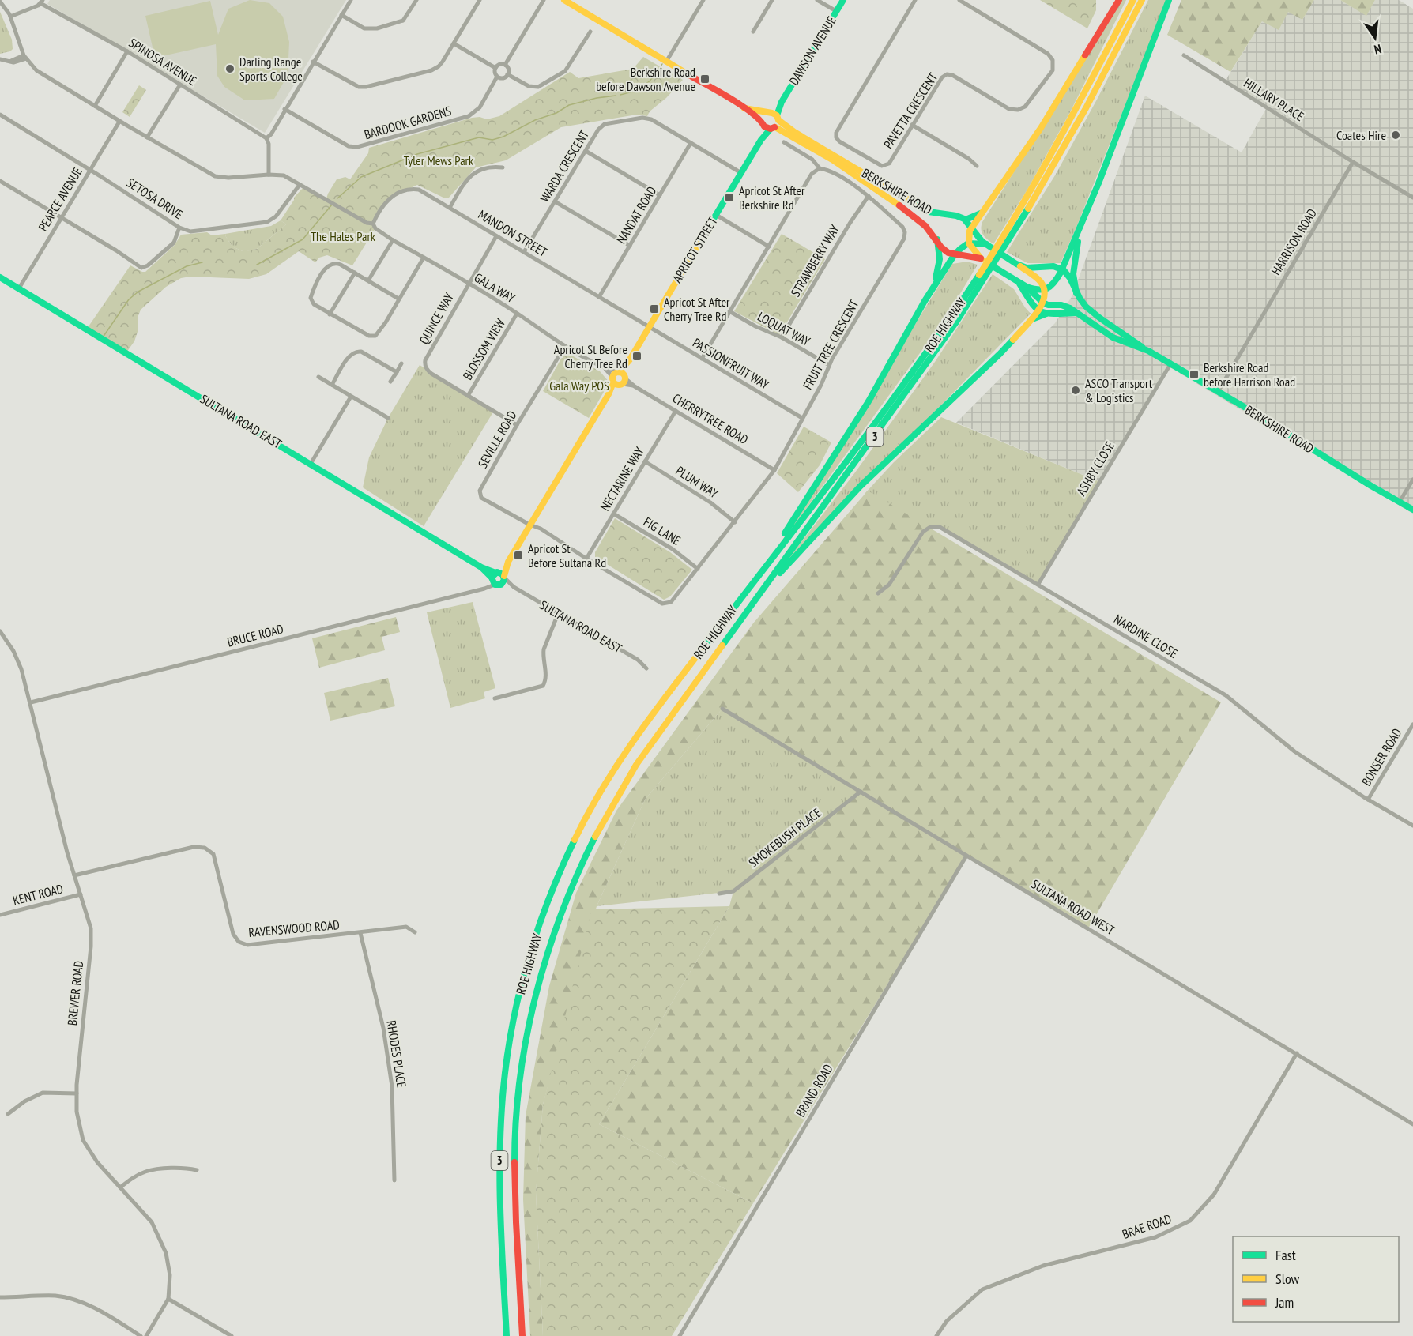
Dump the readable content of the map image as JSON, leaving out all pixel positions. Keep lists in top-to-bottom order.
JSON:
{
  "streets": {
    "main road": [
      "DAWSON AVENUE",
      "BERKSHIRE ROAD",
      "APRICOT STREET",
      "ROE HIGHWAY",
      "SULTANA ROAD EAST",
      "3"
    ],
    "street": [
      "SPINOSA AVENUE",
      "HILLARY PLACE",
      "PAVETTA CRESCENT",
      "BARDOOK GARDENS",
      "WARDA CRESCENT",
      "SETOSA DRIVE",
      "PEARCE AVENUE",
      "NANDAT ROAD",
      "MANDON STREET",
      "HARRISON ROAD",
      "STRAWBERRY WAY",
      "GALA WAY",
      "QUINCE WAY",
      "LOQUAT WAY",
      "FRUIT TREE CRESCENT",
      "BLOSSOM VIEW",
      "PASSIONFRUIT WAY",
      "CHERRYTREE ROAD",
      "SEVILLE ROAD",
      "ASHBY CLOSE",
      "NECTARINE WAY",
      "PLUM WAY",
      "FIG LANE",
      "BRUCE ROAD",
      "NARDINE CLOSE",
      "BONSER ROAD",
      "SMOKEBUSH PLACE",
      "KENT ROAD",
      "SULTANA ROAD WEST",
      "RAVENSWOOD ROAD",
      "BREWER ROAD",
      "RHODES PLACE",
      "BRAND ROAD",
      "BRAE ROAD"
    ]
  },
  "crossings": [
    ["DAWSON AVENUE", "BERKSHIRE ROAD"],
    ["DAWSON AVENUE", "APRICOT STREET"],
    ["HILLARY PLACE", "HARRISON ROAD"],
    ["WARDA CRESCENT", "NANDAT ROAD"],
    ["WARDA CRESCENT", "MANDON STREET"],
    ["WARDA CRESCENT", "APRICOT STREET"],
    ["BERKSHIRE ROAD", "HARRISON ROAD"],
    ["BERKSHIRE ROAD", "APRICOT STREET"],
    ["BERKSHIRE ROAD", "ASHBY CLOSE"],
    ["SETOSA DRIVE", "PEARCE AVENUE"],
    ["SETOSA DRIVE", "GALA WAY"],
    ["PEARCE AVENUE", "GALA WAY"],
    ["PEARCE AVENUE", "SULTANA ROAD EAST"],
    ["NANDAT ROAD", "MANDON STREET"],
    ["MANDON STREET", "APRICOT STREET"],
    ["MANDON STREET", "GALA WAY"],
    ["MANDON STREET", "QUINCE WAY"],
    ["MANDON STREET", "PASSIONFRUIT WAY"],
    ["APRICOT STREET", "GALA WAY"],
    ["APRICOT STREET", "FRUIT TREE CRESCENT"],
    ["APRICOT STREET", "PASSIONFRUIT WAY"],
    ["APRICOT STREET", "CHERRYTREE ROAD"],
    ["APRICOT STREET", "SULTANA ROAD EAST"],
    ["APRICOT STREET", "SEVILLE ROAD"],
    ["APRICOT STREET", "BRUCE ROAD"],
    ["STRAWBERRY WAY", "LOQUAT WAY"],
    ["STRAWBERRY WAY", "FRUIT TREE CRESCENT"],
    ["GALA WAY", "QUINCE WAY"],
    ["GALA WAY", "BLOSSOM VIEW"],
    ["GALA WAY", "CHERRYTREE ROAD"],
    ["GALA WAY", "SEVILLE ROAD"],
    ["QUINCE WAY", "BLOSSOM VIEW"],
    ["QUINCE WAY", "SEVILLE ROAD"],
    ["LOQUAT WAY", "FRUIT TREE CRESCENT"],
    ["FRUIT TREE CRESCENT", "PASSIONFRUIT WAY"],
    ["FRUIT TREE CRESCENT", "CHERRYTREE ROAD"],
    ["FRUIT TREE CRESCENT", "SEVILLE ROAD"],
    ["FRUIT TREE CRESCENT", "NECTARINE WAY"],
    ["FRUIT TREE CRESCENT", "PLUM WAY"],
    ["FRUIT TREE CRESCENT", "FIG LANE"],
    ["CHERRYTREE ROAD", "NECTARINE WAY"],
    ["SULTANA ROAD EAST", "BRUCE ROAD"],
    ["ASHBY CLOSE", "NARDINE CLOSE"],
    ["NECTARINE WAY", "PLUM WAY"],
    ["NECTARINE WAY", "FIG LANE"],
    ["BRUCE ROAD", "BREWER ROAD"],
    ["NARDINE CLOSE", "BONSER ROAD"],
    ["SMOKEBUSH PLACE", "SULTANA ROAD WEST"],
    ["KENT ROAD", "BREWER ROAD"],
    ["SULTANA ROAD WEST", "BRAND ROAD"],
    ["SULTANA ROAD WEST", "BRAE ROAD"],
    ["RAVENSWOOD ROAD", "BREWER ROAD"],
    ["RAVENSWOOD ROAD", "RHODES PLACE"]
  ],
  "parks": ["Tyler Mews Park", "The Hales Park", "Gala Way POS"],
  "places": {
    "other": ["Darling Range Sports College", "Coates Hire", "ASCO Transport & Logistics"],
    "transit": [
      "Berkshire Road before Dawson Avenue",
      "Apricot St After Berkshire Rd",
      "Apricot St After Cherry Tree Rd",
      "Apricot St Before Cherry Tree Rd",
      "Berkshire Road before Harrison Road",
      "Apricot St Before Sultana Rd"
    ]
  },
  "legend": ["Fast", "Slow", "Jam"],
  "north": "bottom"
}
